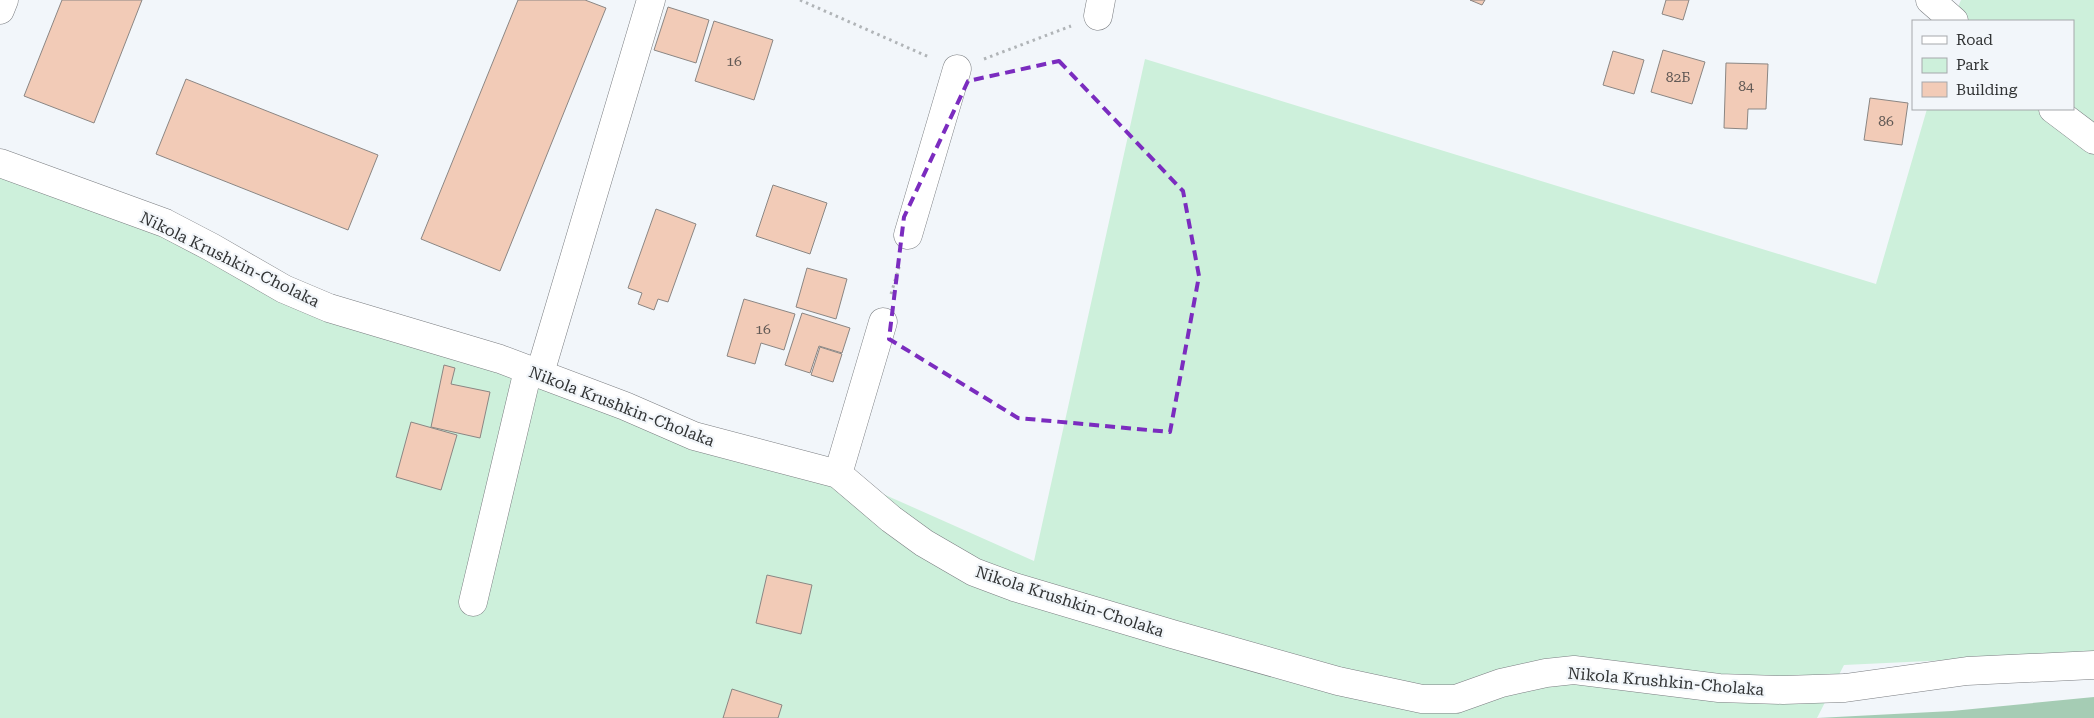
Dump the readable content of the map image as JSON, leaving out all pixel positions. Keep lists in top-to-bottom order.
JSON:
{
  "streets": {
    "street": ["Nikola Krushkin-Cholaka"]
  },
  "house_numbers": [
    "16",
    "82Б",
    "84",
    "86",
    "16"
  ],
  "legend": ["Road", "Park", "Building"]
}
